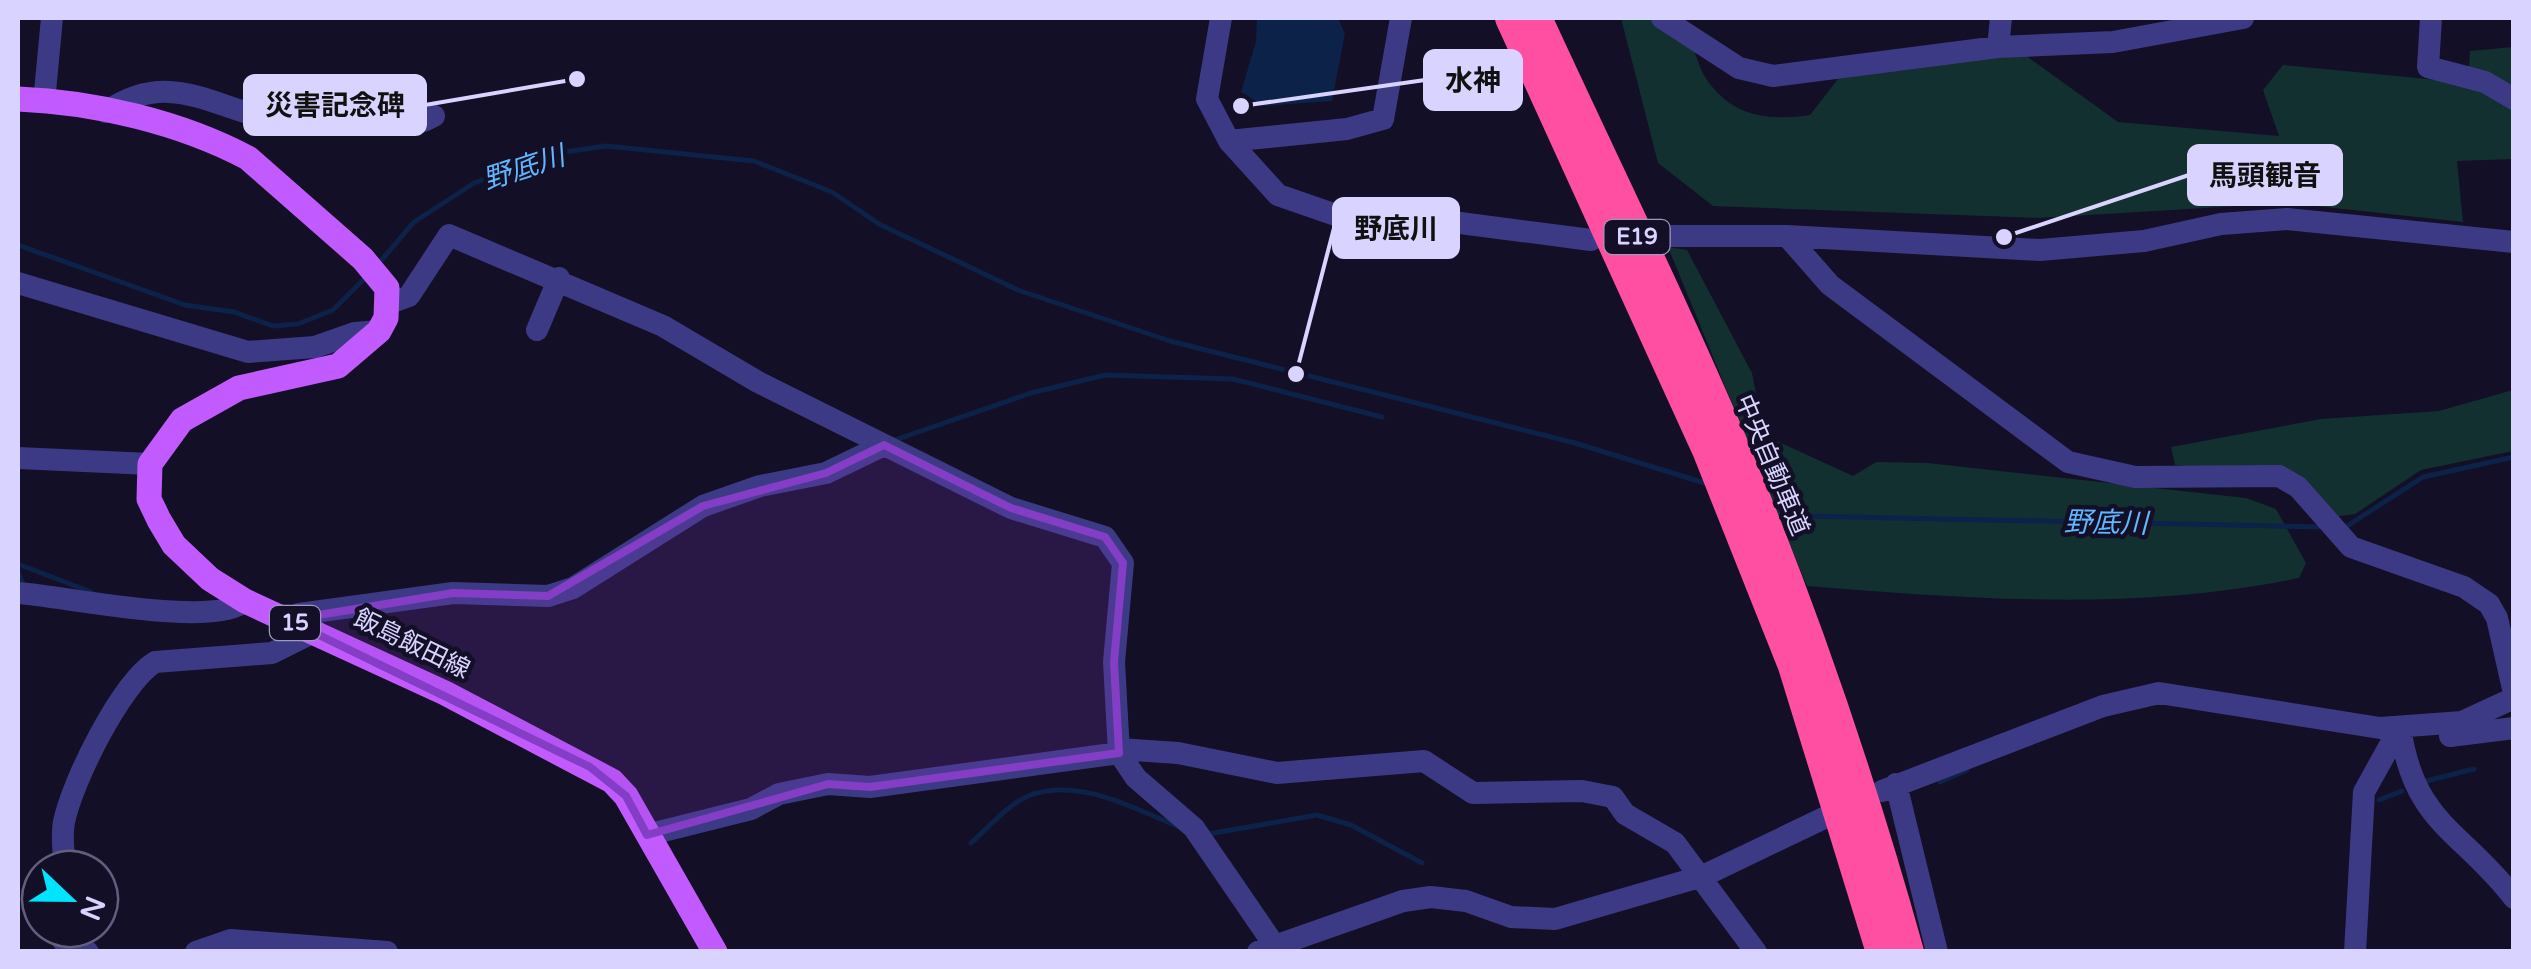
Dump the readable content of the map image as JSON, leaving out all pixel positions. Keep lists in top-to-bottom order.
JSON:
{
  "streets": {
    "highway": ["E19", "中央自動車道"],
    "main road": ["15", "飯島飯田線"]
  },
  "water": ["野底川"],
  "places": [
    "災害記念碑",
    "水神",
    "馬頭観音",
    "野底川"
  ],
  "north": "right"
}
